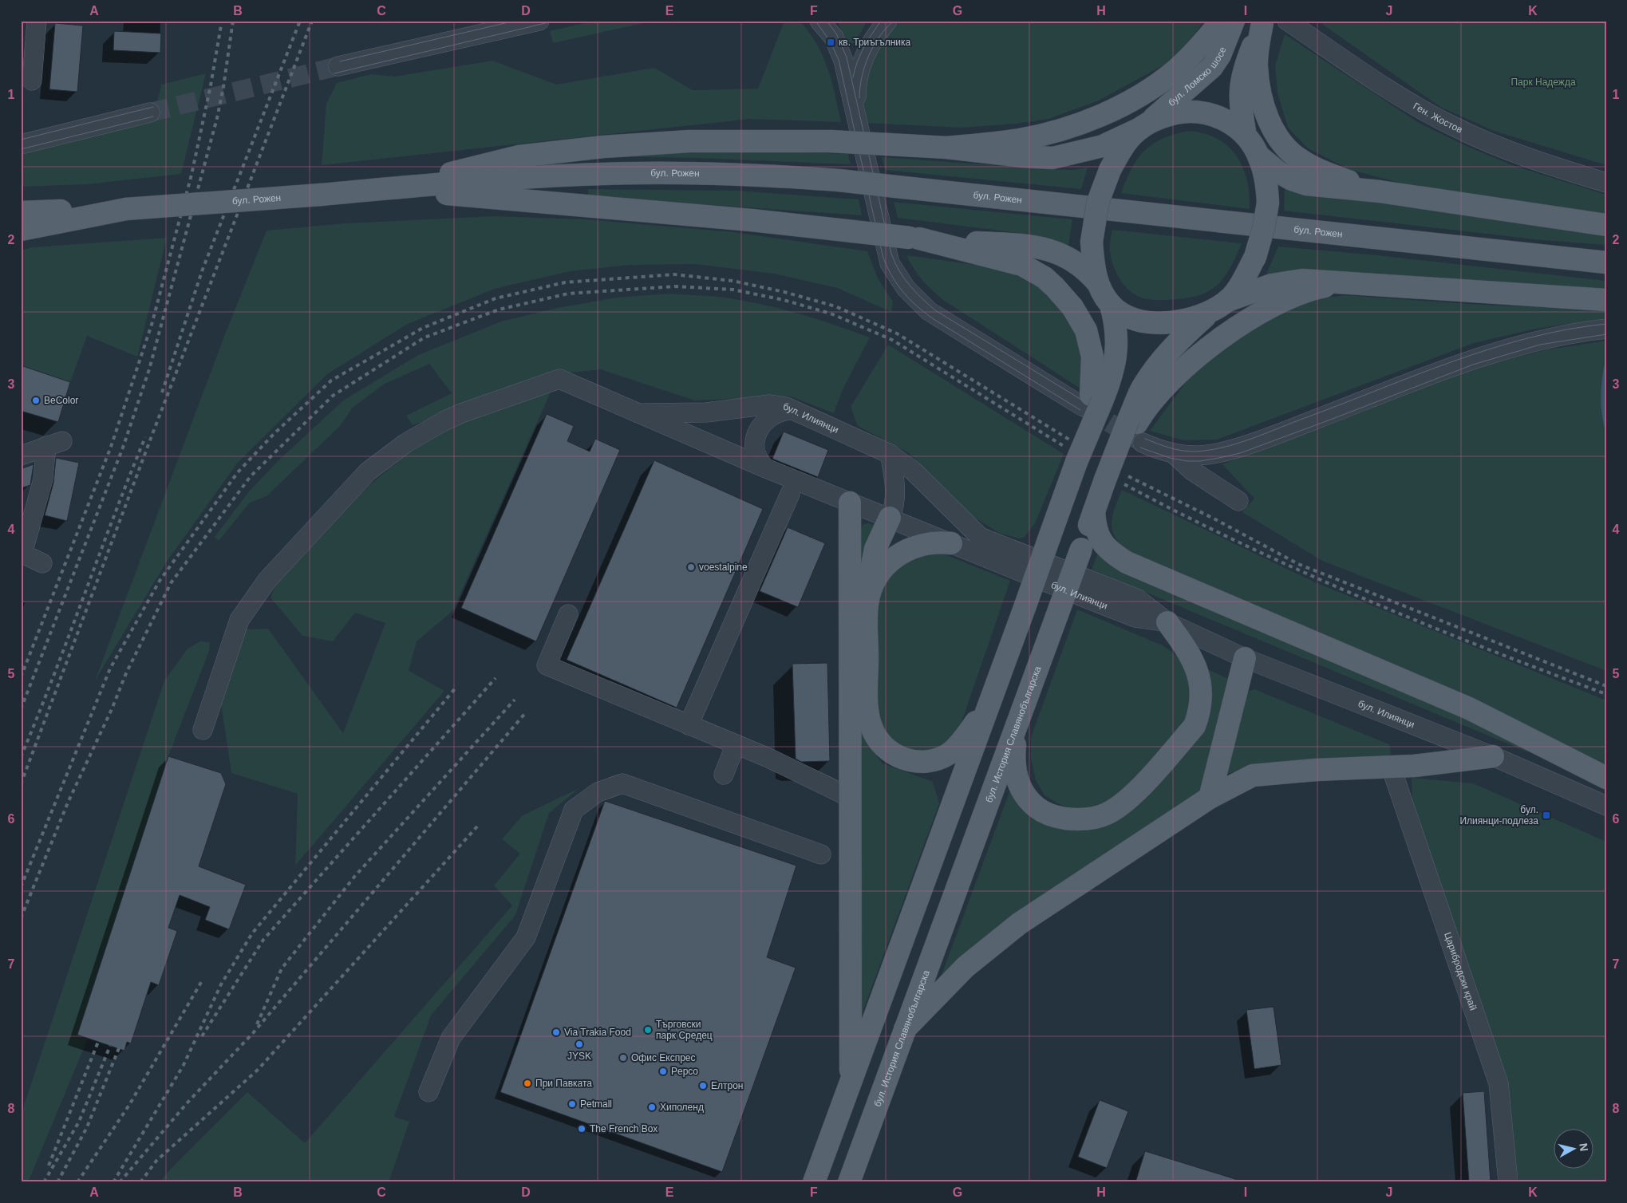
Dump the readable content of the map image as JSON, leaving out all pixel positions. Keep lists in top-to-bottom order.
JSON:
{
  "streets": {
    "main road": ["бул. Ломско шосе", "бул. Рожен", "бул. История Славянобългарска"],
    "street": ["Ген. Жостов", "бул. Илиянци", "Царибродски край"]
  },
  "crossings": [
    ["бул. Ломско шосе", "бул. Рожен"]
  ],
  "parks": ["Парк Надежда"],
  "places": {
    "transit": ["кв. Триъгълника", "бул. Илиянци-подлеза"],
    "other": [
      "BeColor",
      "voestalpine",
      "Търговски парк Средец",
      "Via Trakia Food",
      "JYSK",
      "Офис Експрес",
      "Pepco",
      "При Павката",
      "Елтрон",
      "Petmall",
      "Хиполенд",
      "The French Box"
    ]
  },
  "north": "right",
  "grid": {
    "columns": [
      "A",
      "B",
      "C",
      "D",
      "E",
      "F",
      "G",
      "H",
      "I",
      "J",
      "K"
    ],
    "rows": [
      "1",
      "2",
      "3",
      "4",
      "5",
      "6",
      "7",
      "8"
    ]
  }
}
